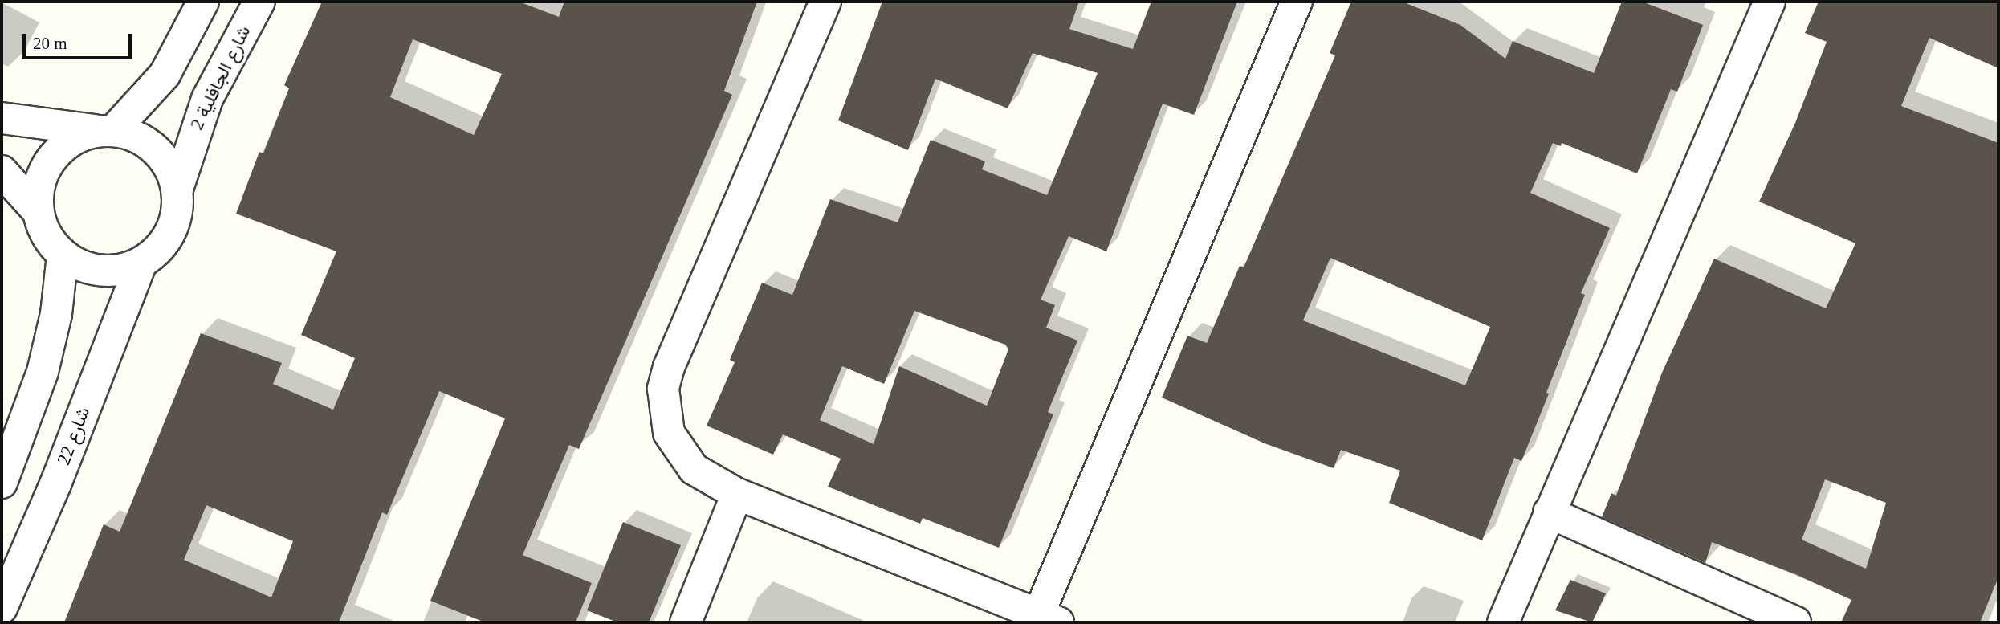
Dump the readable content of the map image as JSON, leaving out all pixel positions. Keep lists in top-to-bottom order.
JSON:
{
  "streets": {
    "street": ["شارع الجافلية 2", "شارع 22"]
  },
  "crossings": [
    ["شارع الجافلية 2", "شارع 22"]
  ],
  "scale_bar": "20 m"
}
